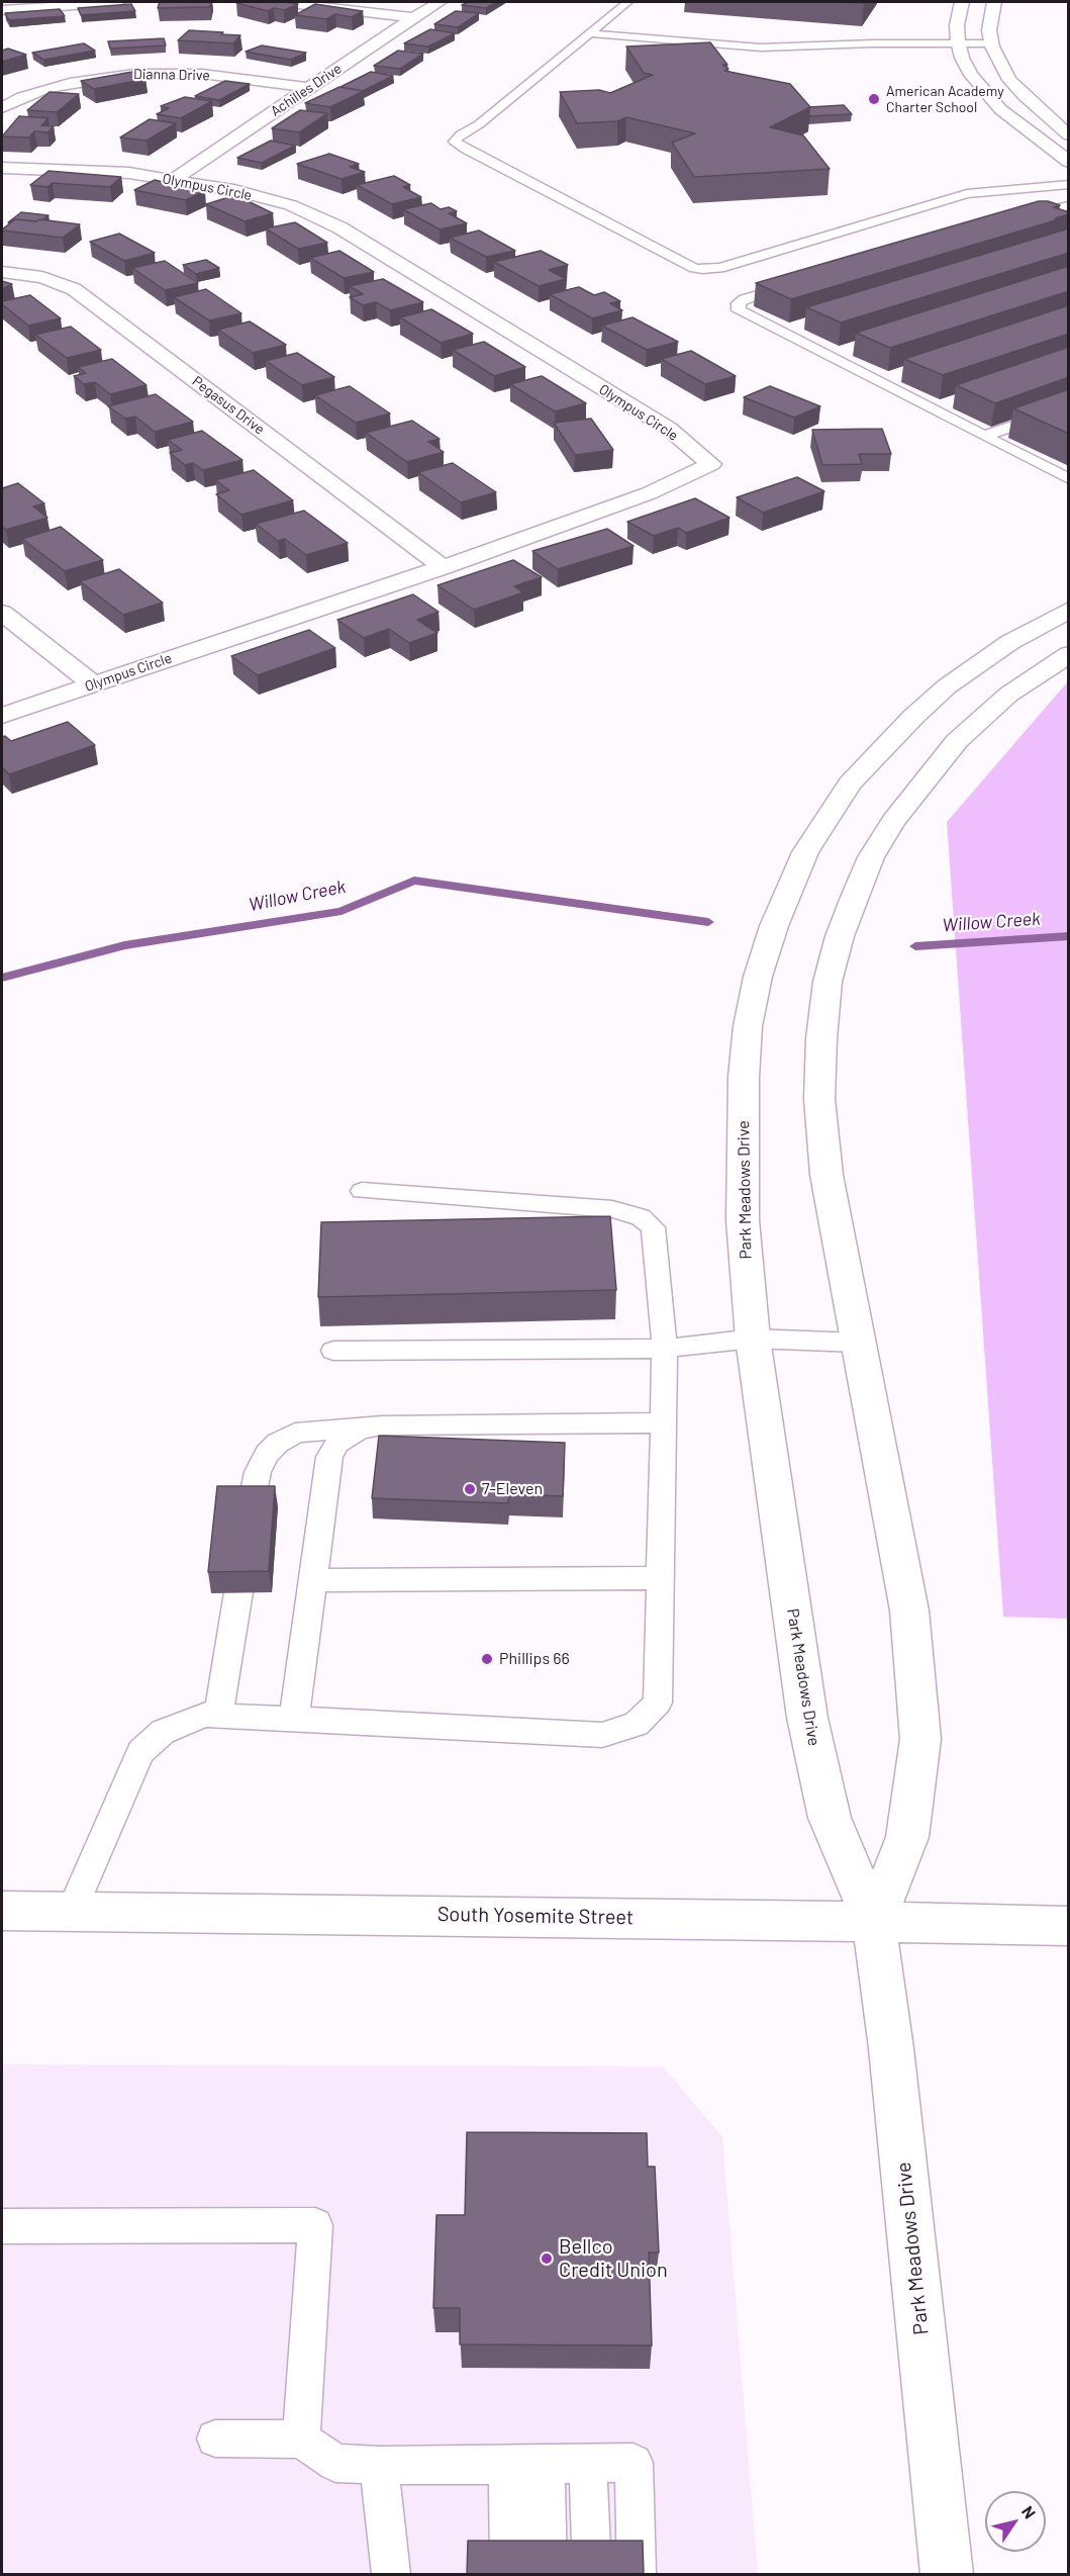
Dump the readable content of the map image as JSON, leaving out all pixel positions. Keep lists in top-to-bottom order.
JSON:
{
  "streets": {
    "street": [
      "Dianna Drive",
      "Achilles Drive",
      "Olympus Circle",
      "Pegasus Drive",
      "Park Meadows Drive",
      "South Yosemite Street"
    ]
  },
  "crossings": [
    ["Dianna Drive", "Achilles Drive"],
    ["Achilles Drive", "Olympus Circle"],
    ["Olympus Circle", "Pegasus Drive"],
    ["Park Meadows Drive", "South Yosemite Street"]
  ],
  "water": ["Willow Creek"],
  "places": [
    "American Academy Charter School",
    "7-Eleven",
    "Phillips 66",
    "Bellco Credit Union"
  ],
  "north": "top right"
}
